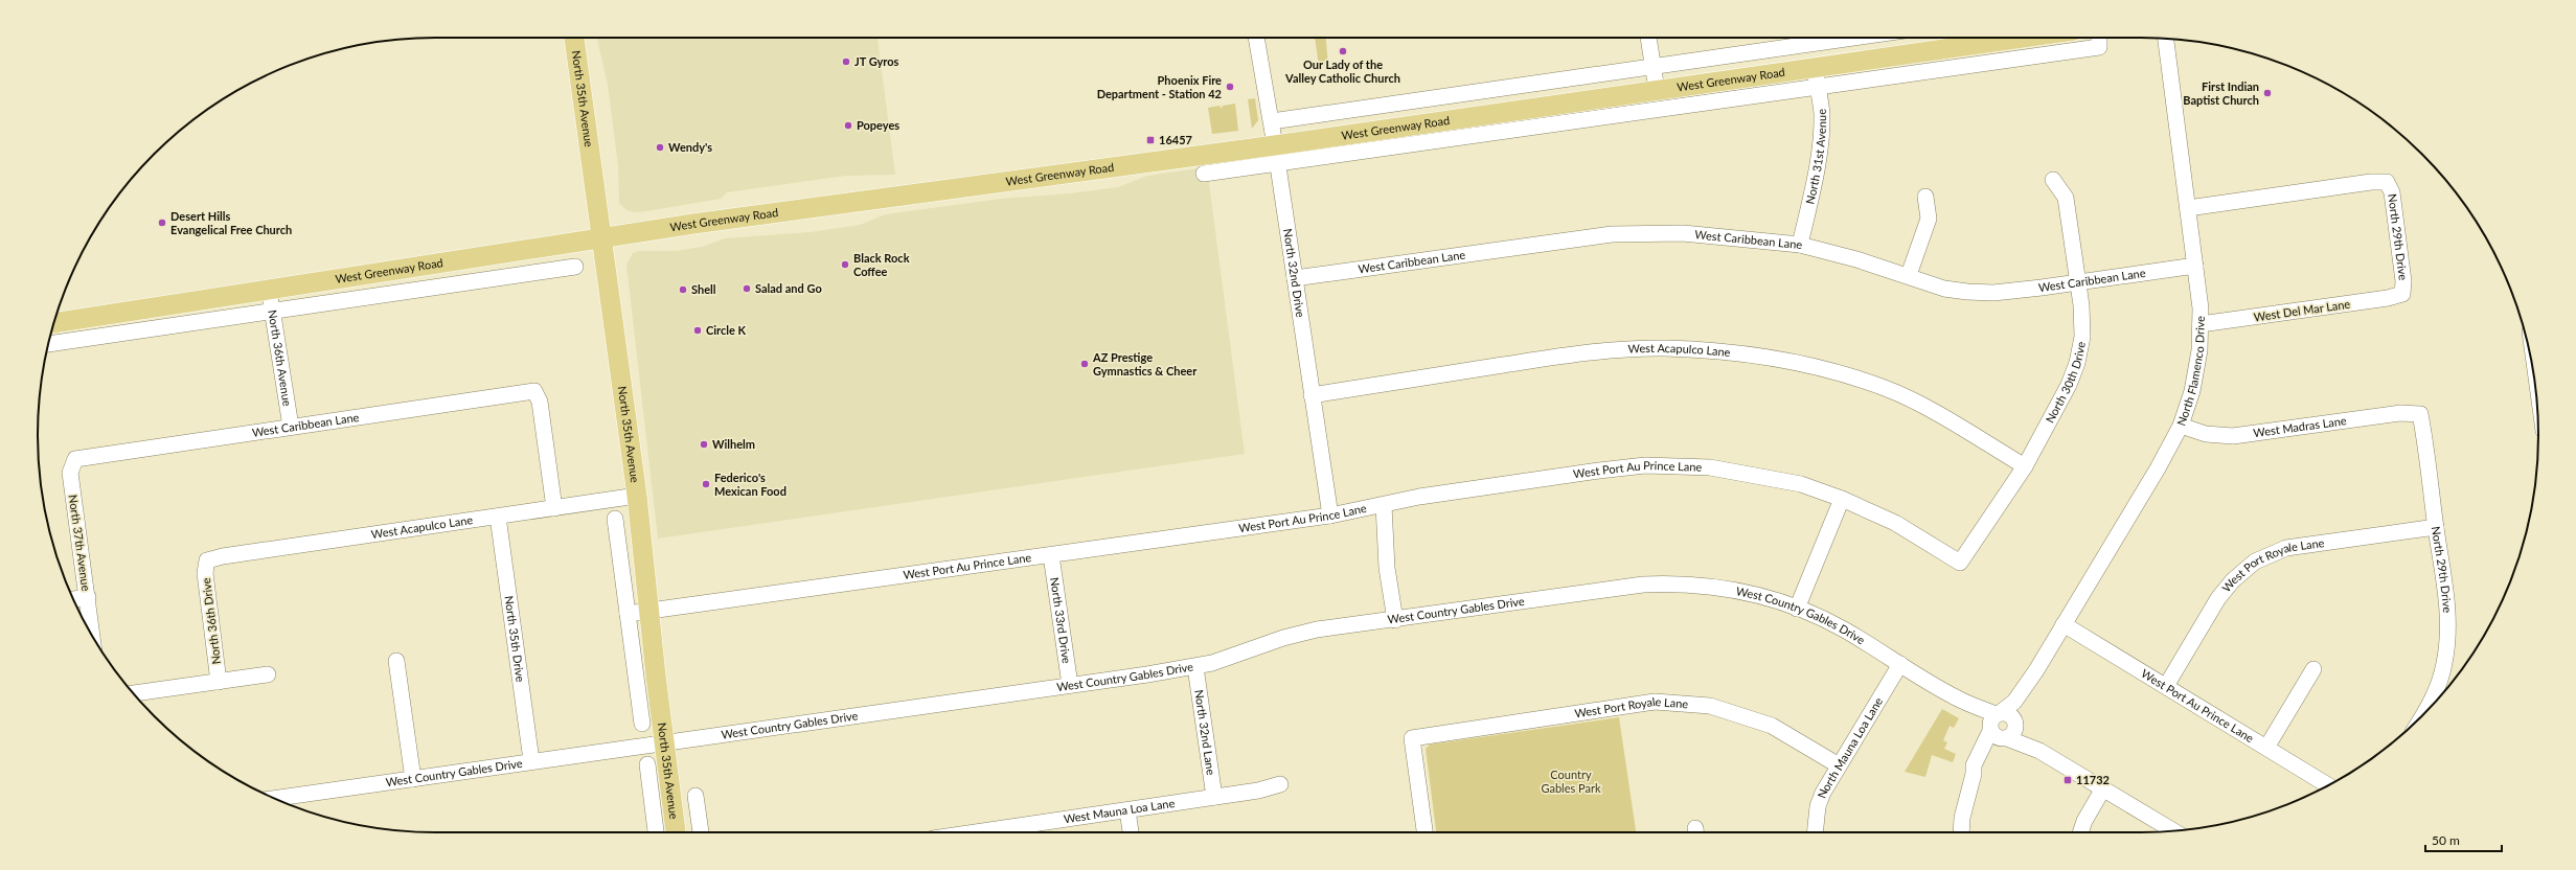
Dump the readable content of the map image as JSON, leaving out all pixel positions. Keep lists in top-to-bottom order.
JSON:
{
  "streets": {
    "main road": ["West Greenway Road", "North 35th Avenue"],
    "street": [
      "North 31st Avenue",
      "North 29th Drive",
      "West Caribbean Lane",
      "North 32nd Drive",
      "West Del Mar Lane",
      "West Acapulco Lane",
      "North 36th Avenue",
      "North Flamenco Drive",
      "North 30th Drive",
      "West Madras Lane",
      "West Port Au Prince Lane",
      "North 37th Avenue",
      "West Port Royale Lane",
      "West Country Gables Drive",
      "North 33rd Drive",
      "North 36th Drive",
      "North 35th Drive",
      "North 32nd Lane",
      "North Mauna Loa Lane",
      "West Mauna Loa Lane"
    ]
  },
  "crossings": [
    ["West Greenway Road", "North 35th Avenue"],
    ["West Greenway Road", "North 31st Avenue"],
    ["West Greenway Road", "North 32nd Drive"],
    ["West Greenway Road", "North 36th Avenue"],
    ["North 35th Avenue", "West Acapulco Lane"],
    ["North 35th Avenue", "West Port Au Prince Lane"],
    ["North 35th Avenue", "West Country Gables Drive"],
    ["North 31st Avenue", "West Caribbean Lane"],
    ["North 29th Drive", "West Del Mar Lane"],
    ["North 29th Drive", "North Flamenco Drive"],
    ["North 29th Drive", "West Madras Lane"],
    ["North 29th Drive", "West Port Royale Lane"],
    ["West Caribbean Lane", "North 32nd Drive"],
    ["West Caribbean Lane", "West Acapulco Lane"],
    ["West Caribbean Lane", "North 36th Avenue"],
    ["West Caribbean Lane", "North Flamenco Drive"],
    ["West Caribbean Lane", "North 30th Drive"],
    ["West Caribbean Lane", "North 37th Avenue"],
    ["North 32nd Drive", "West Acapulco Lane"],
    ["North 32nd Drive", "West Port Au Prince Lane"],
    ["West Del Mar Lane", "North Flamenco Drive"],
    ["West Acapulco Lane", "North 30th Drive"],
    ["West Acapulco Lane", "North 36th Drive"],
    ["West Acapulco Lane", "North 35th Drive"],
    ["North Flamenco Drive", "West Madras Lane"],
    ["North Flamenco Drive", "West Port Au Prince Lane"],
    ["North Flamenco Drive", "West Country Gables Drive"],
    ["North 30th Drive", "West Port Au Prince Lane"],
    ["West Port Au Prince Lane", "West Port Royale Lane"],
    ["West Port Au Prince Lane", "North 33rd Drive"],
    ["West Port Royale Lane", "North Mauna Loa Lane"],
    ["West Country Gables Drive", "North 33rd Drive"],
    ["West Country Gables Drive", "North 35th Drive"],
    ["West Country Gables Drive", "North 32nd Lane"],
    ["West Country Gables Drive", "North Mauna Loa Lane"],
    ["North 32nd Lane", "West Mauna Loa Lane"]
  ],
  "parks": ["Country Gables Park"],
  "places": {
    "other": [
      "Our Lady of the Valley Catholic Church",
      "JT Gyros",
      "Phoenix Fire Department - Station 42",
      "First Indian Baptist Church",
      "Popeyes",
      "Wendy's",
      "Desert Hills Evangelical Free Church",
      "Black Rock Coffee",
      "Salad and Go",
      "Shell",
      "Circle K",
      "AZ Prestige Gymnastics & Cheer",
      "Wilhelm",
      "Federico's Mexican Food"
    ],
    "transit": ["16457", "11732"]
  },
  "scale_bar": "50 m"
}
